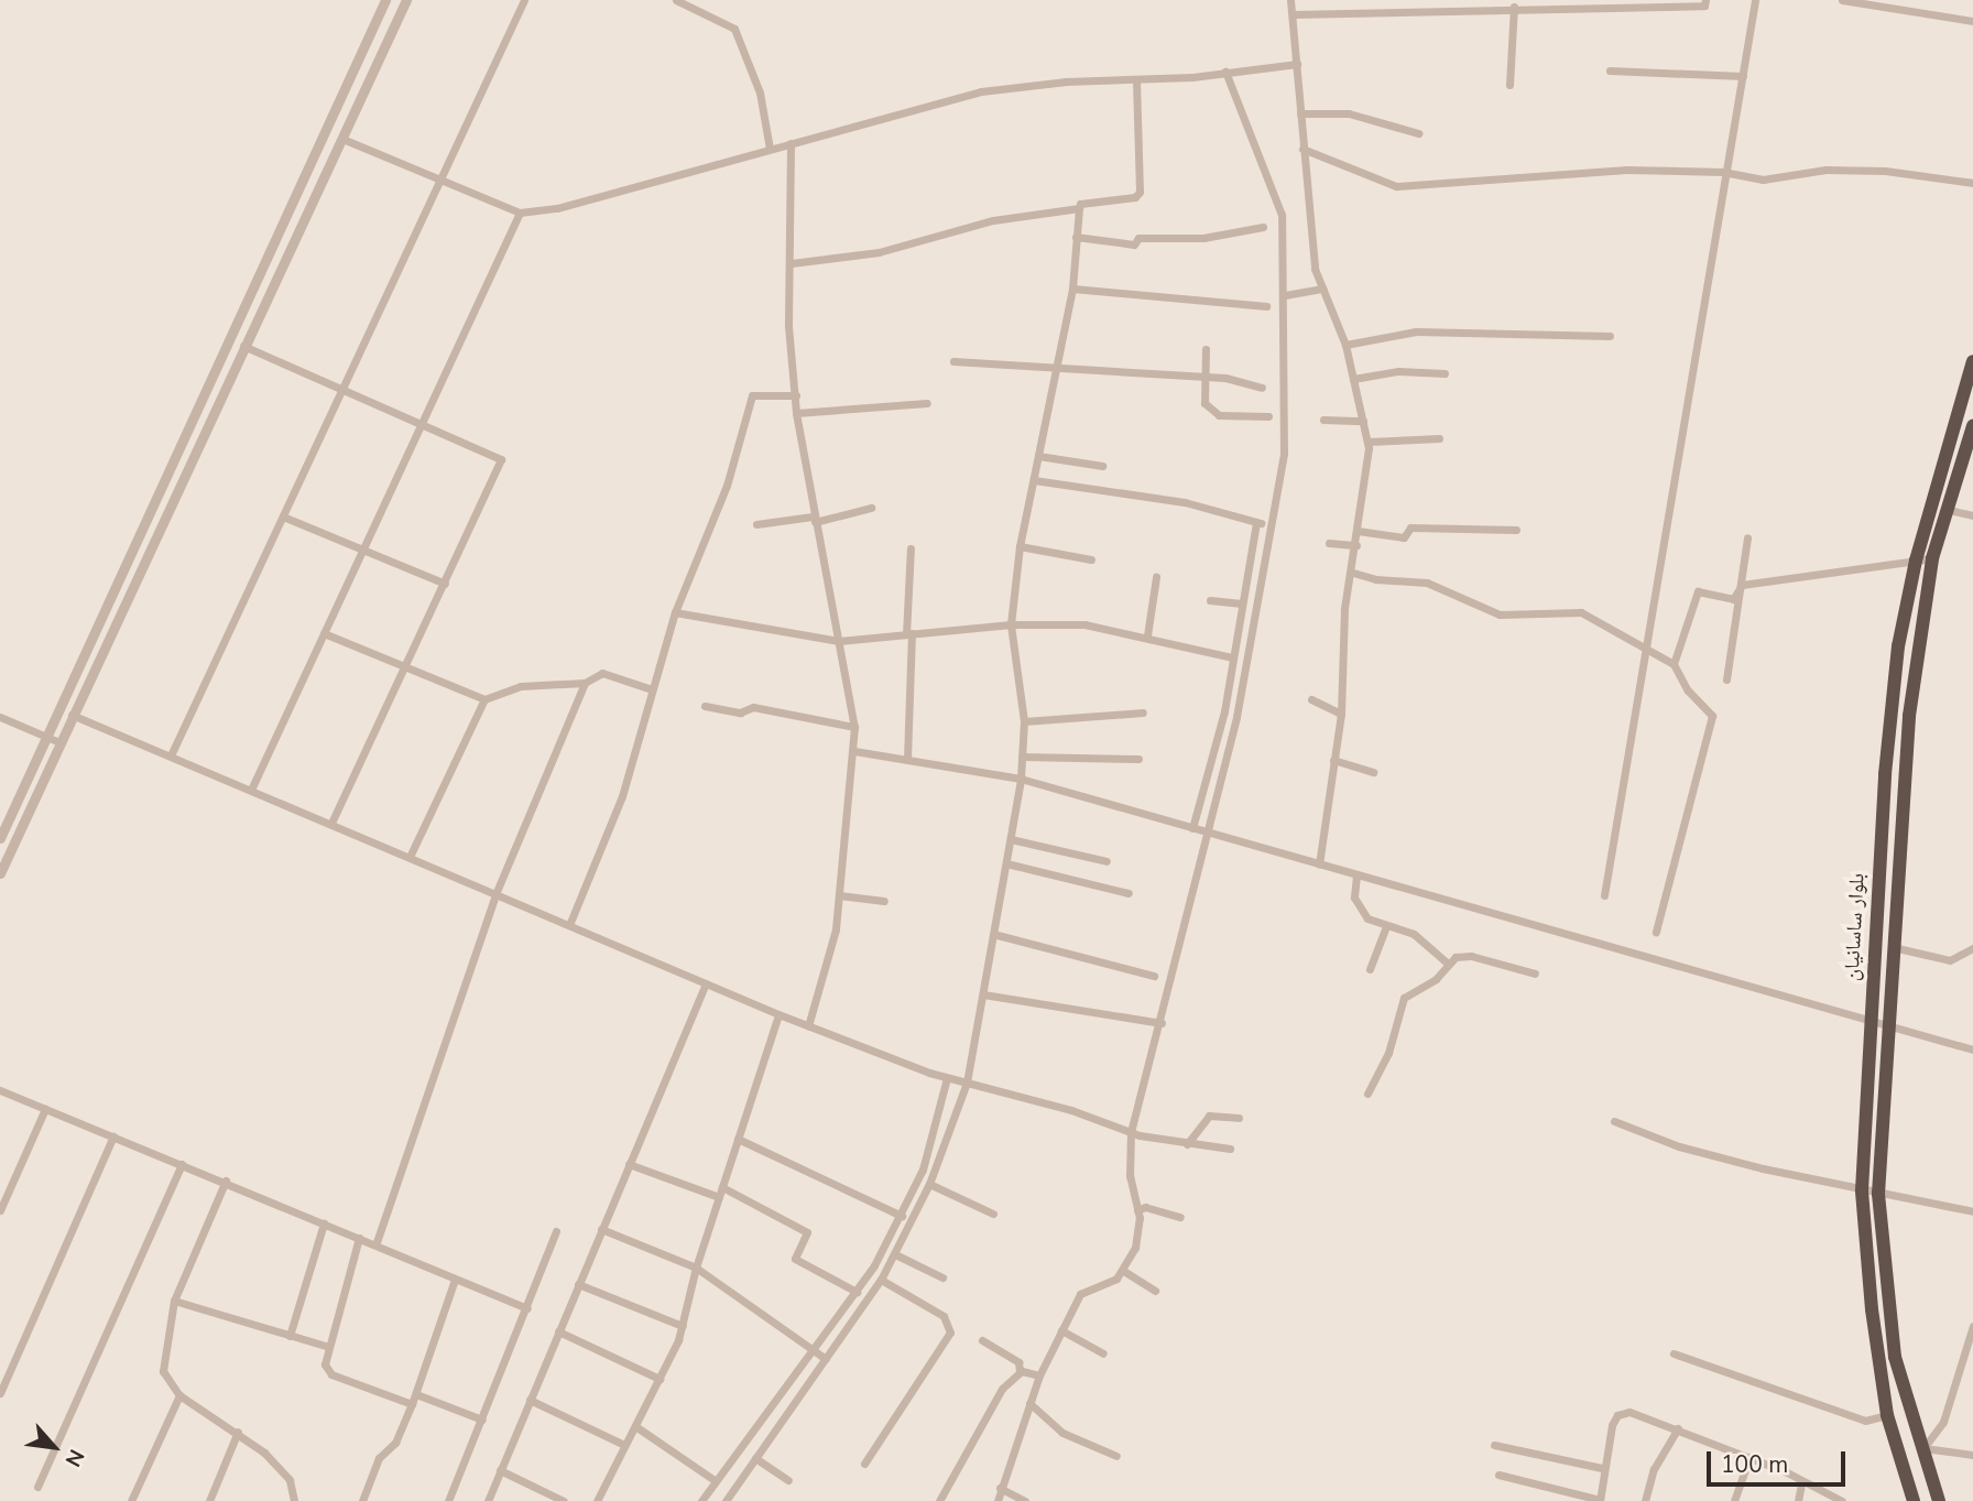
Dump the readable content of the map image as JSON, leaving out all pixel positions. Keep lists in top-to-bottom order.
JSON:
{
  "streets": {
    "highway": ["بلوار ساسانیان"]
  },
  "scale_bar": "100 m",
  "north": "bottom right"
}
